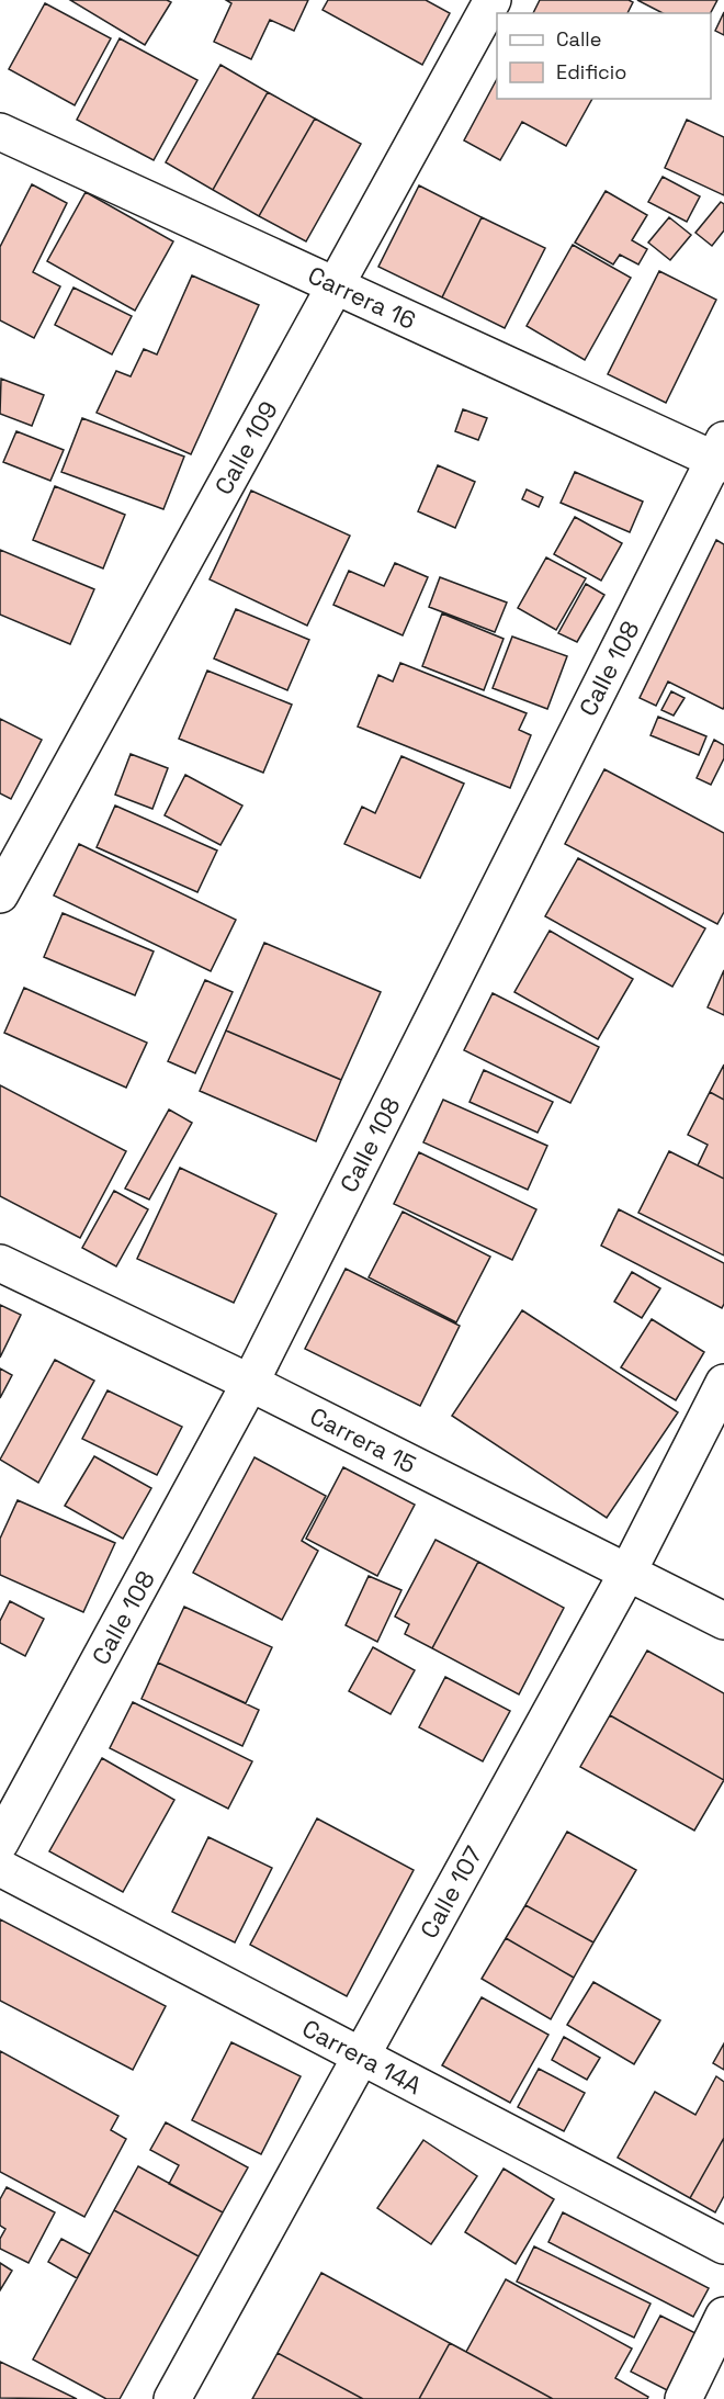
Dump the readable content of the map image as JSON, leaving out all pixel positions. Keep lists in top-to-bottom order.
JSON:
{
  "streets": {
    "street": [
      "Carrera 16",
      "Calle 109",
      "Calle 108",
      "Carrera 15",
      "Calle 107",
      "Carrera 14A"
    ]
  },
  "crossings": [
    ["Carrera 16", "Calle 109"],
    ["Carrera 16", "Calle 108"],
    ["Calle 108", "Carrera 15"],
    ["Carrera 15", "Calle 107"],
    ["Calle 107", "Carrera 14A"]
  ],
  "legend": ["Calle", "Edificio"]
}
